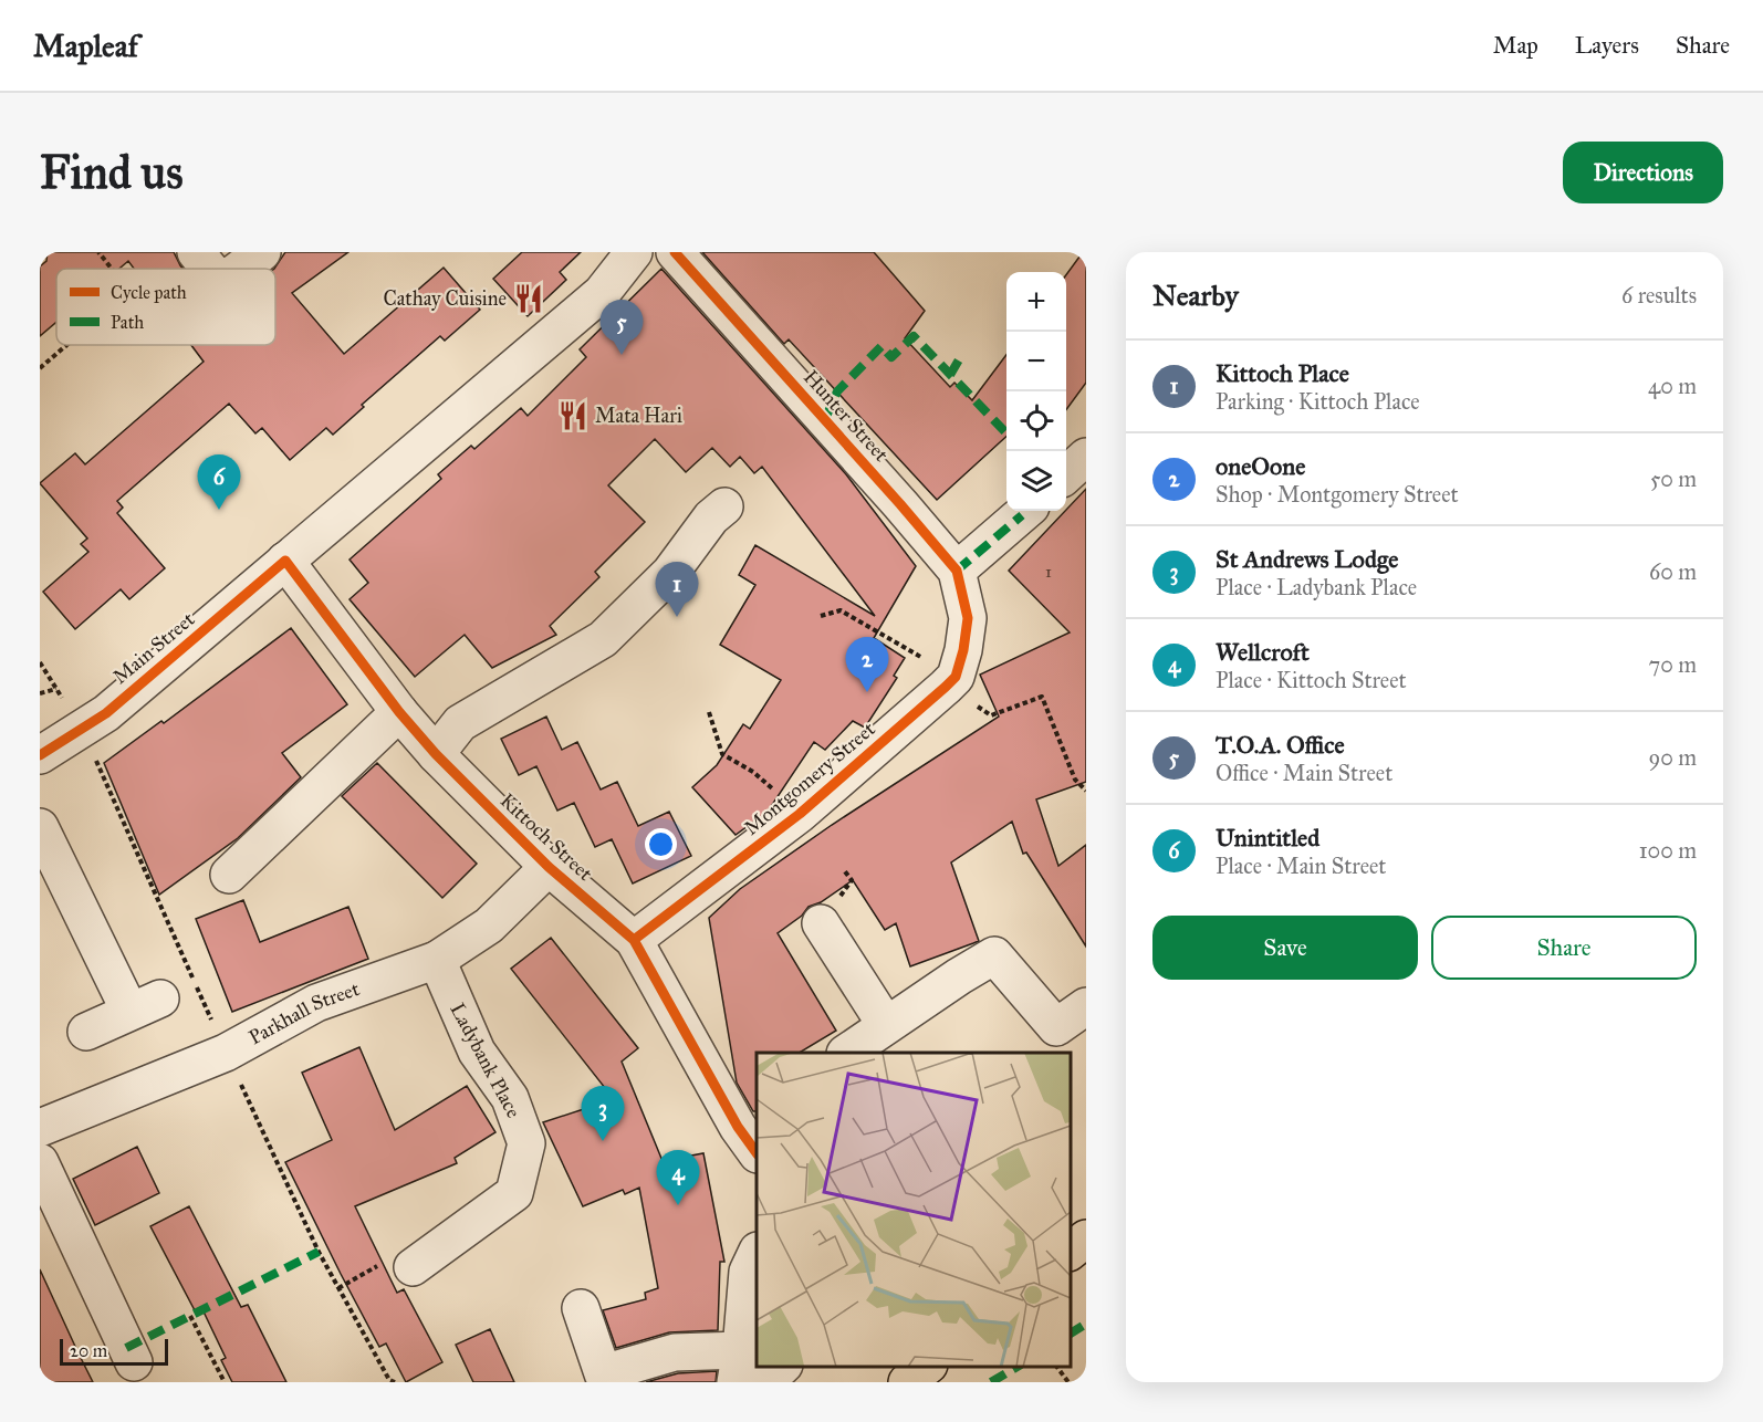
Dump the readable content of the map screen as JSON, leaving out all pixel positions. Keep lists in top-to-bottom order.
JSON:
{
  "streets": {
    "street": [
      "Hunter Street",
      "Main Street",
      "Montgomery Street",
      "Kittoch Street",
      "Parkhall Street",
      "Ladybank Place"
    ]
  },
  "crossings": [
    ["Hunter Street", "Montgomery Street"],
    ["Main Street", "Kittoch Street"],
    ["Montgomery Street", "Kittoch Street"],
    ["Kittoch Street", "Parkhall Street"],
    ["Parkhall Street", "Ladybank Place"]
  ],
  "places": {
    "restaurant": ["Cathay Cuisine", "Mata Hari"]
  },
  "house_numbers": ["1"],
  "legend": ["Cycle path", "Path"],
  "scale_bar": "20 m",
  "page": {
    "header": "Mapleaf",
    "nav": ["Map", "Layers", "Share"],
    "buttons": [
      "Directions",
      ["Save", "Share"]
    ],
    "title": "Find us",
    "heading": ["Nearby", "6 results"],
    "map_buttons": ["+", "−"],
    "pins": [
      "5",
      "6",
      "1",
      "2",
      "3",
      "4"
    ],
    "list": [
      {
        "mark": "1",
        "name": "Kittoch Place",
        "note": "Parking · Kittoch Place",
        "value": "40 m"
      },
      {
        "mark": "2",
        "name": "oneOone",
        "note": "Shop · Montgomery Street",
        "value": "50 m"
      },
      {
        "mark": "3",
        "name": "St Andrews Lodge",
        "note": "Place · Ladybank Place",
        "value": "60 m"
      },
      {
        "mark": "4",
        "name": "Wellcroft",
        "note": "Place · Kittoch Street",
        "value": "70 m"
      },
      {
        "mark": "5",
        "name": "T.O.A. Office",
        "note": "Office · Main Street",
        "value": "90 m"
      },
      {
        "mark": "6",
        "name": "Unintitled",
        "note": "Place · Main Street",
        "value": "100 m"
      }
    ],
    "scale": "20 m"
  }
}
